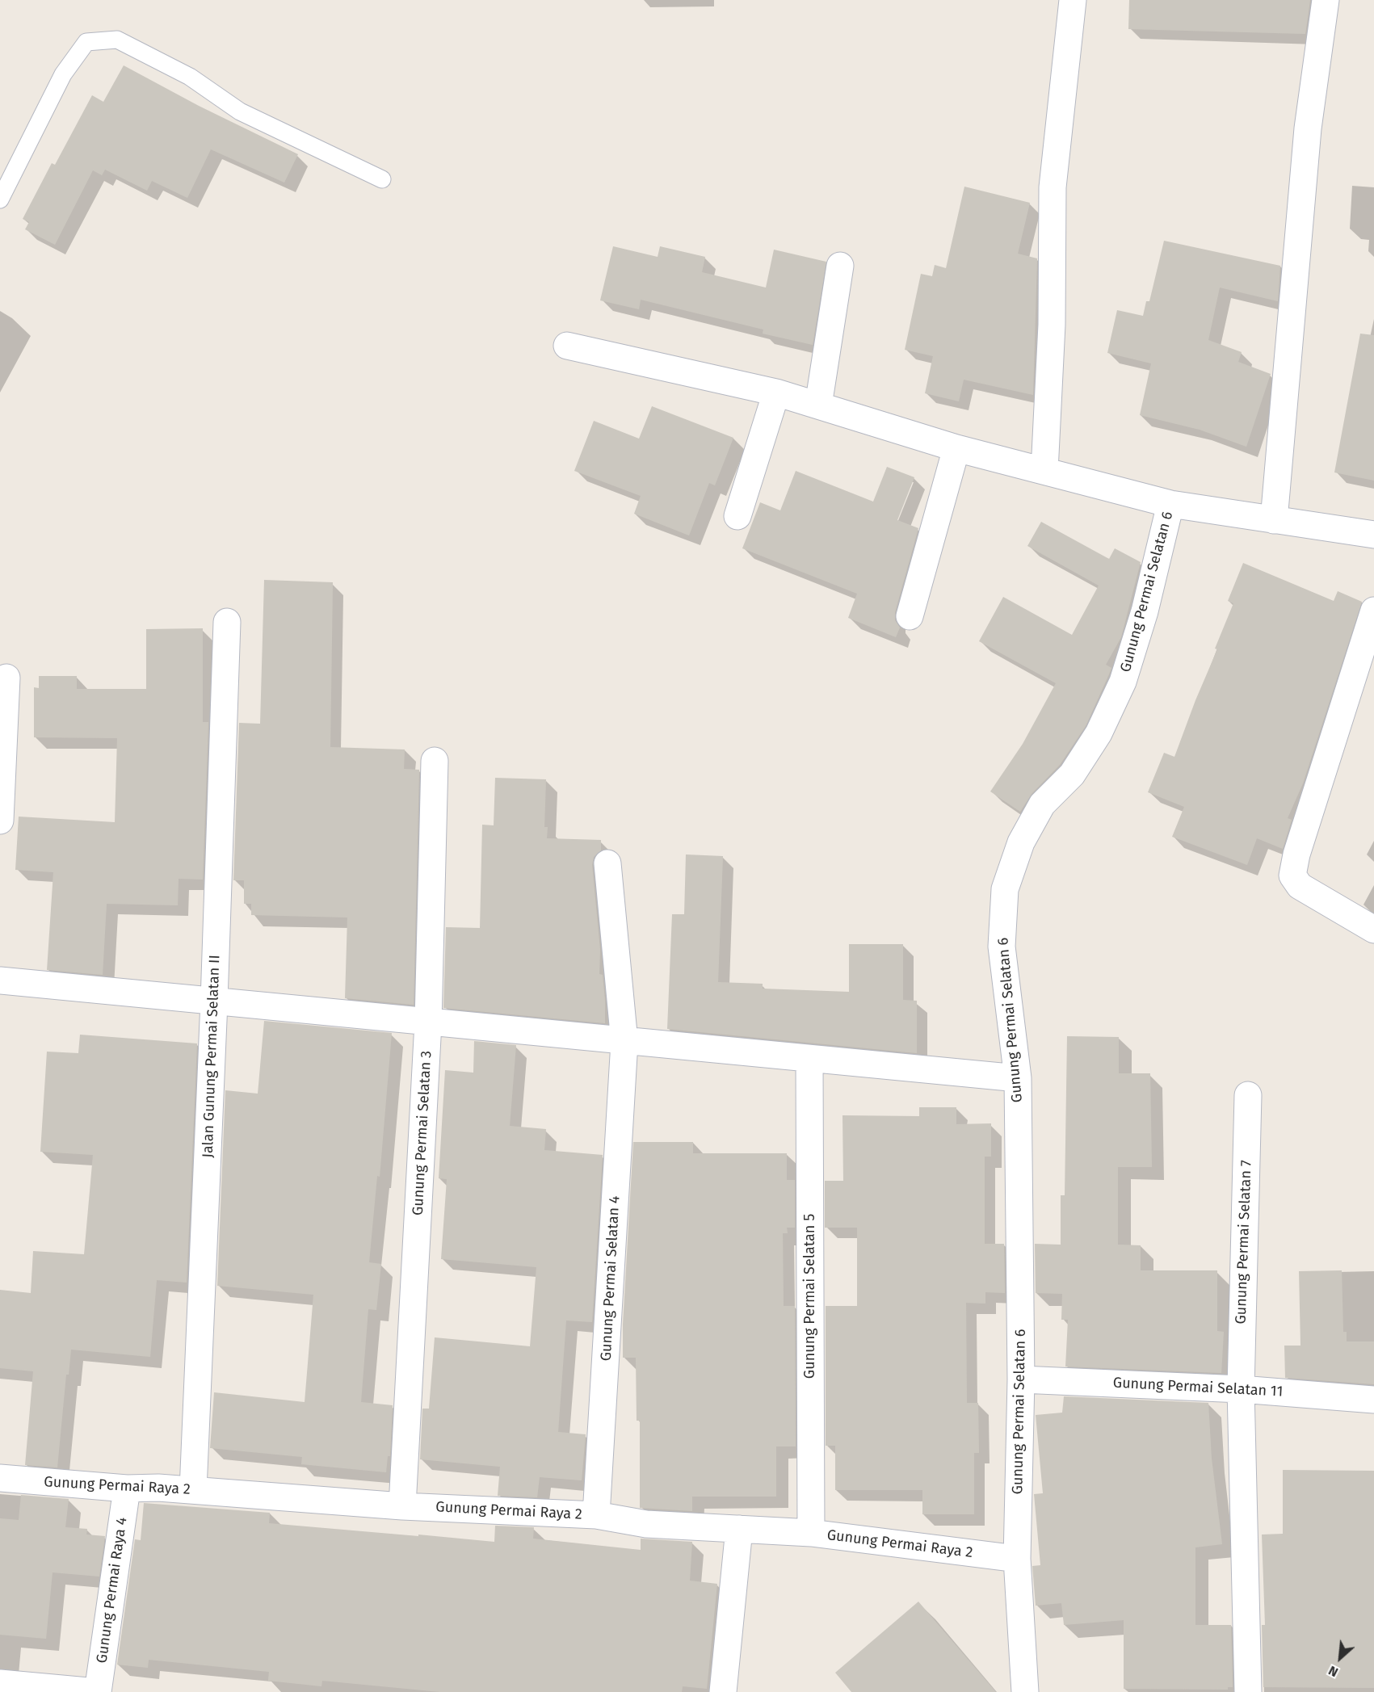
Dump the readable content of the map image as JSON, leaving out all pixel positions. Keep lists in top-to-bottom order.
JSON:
{
  "streets": {
    "street": [
      "Gunung Permai Selatan 6",
      "Jalan Gunung Permai Selatan II",
      "Gunung Permai Selatan 3",
      "Gunung Permai Selatan 7",
      "Gunung Permai Selatan 4",
      "Gunung Permai Selatan 5",
      "Gunung Permai Selatan 11",
      "Gunung Permai Raya 2",
      "Gunung Permai Raya 4"
    ]
  },
  "crossings": [
    ["Gunung Permai Selatan 6", "Gunung Permai Selatan 11"],
    ["Gunung Permai Selatan 6", "Gunung Permai Raya 2"],
    ["Jalan Gunung Permai Selatan II", "Gunung Permai Raya 2"],
    ["Gunung Permai Selatan 3", "Gunung Permai Raya 2"],
    ["Gunung Permai Selatan 7", "Gunung Permai Selatan 11"],
    ["Gunung Permai Selatan 4", "Gunung Permai Raya 2"],
    ["Gunung Permai Selatan 5", "Gunung Permai Raya 2"],
    ["Gunung Permai Raya 2", "Gunung Permai Raya 4"]
  ],
  "north": "bottom left"
}
